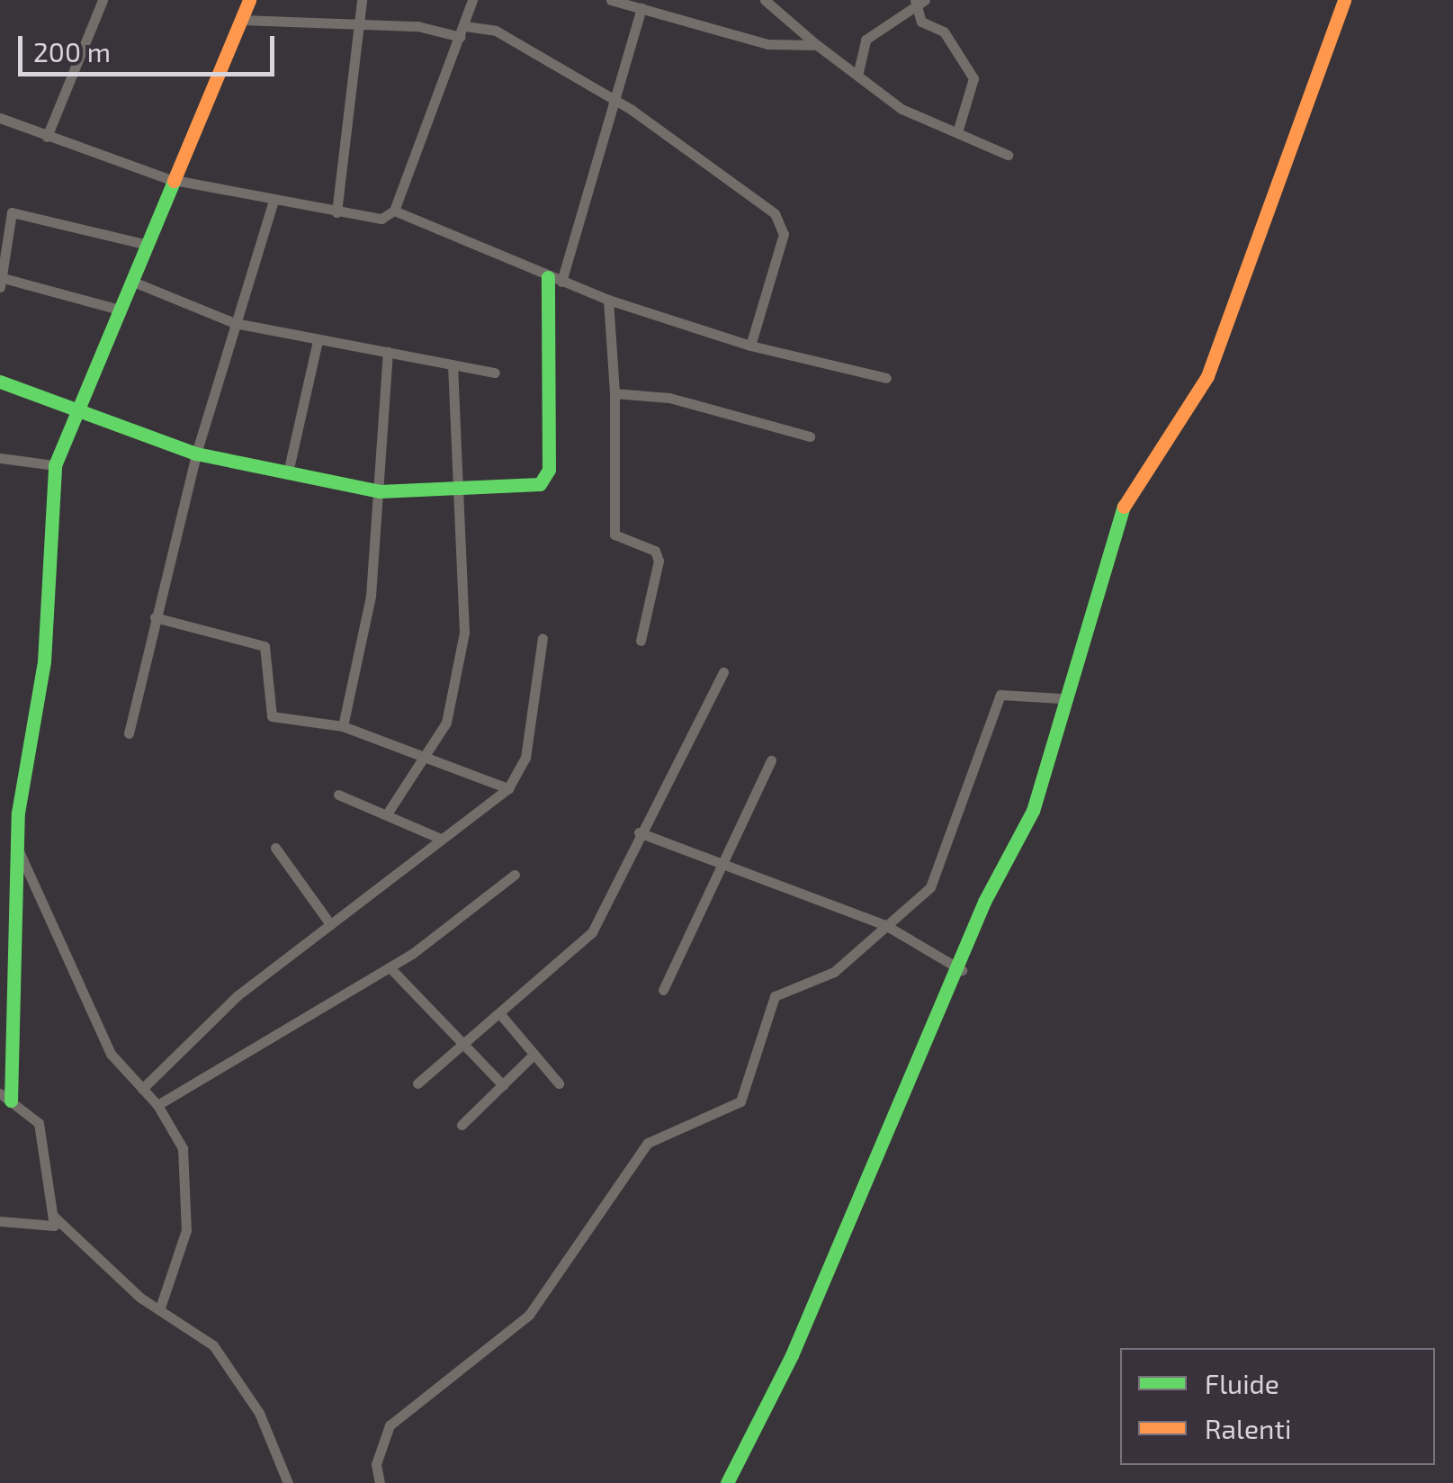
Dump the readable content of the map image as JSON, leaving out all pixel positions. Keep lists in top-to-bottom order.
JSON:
{
  "legend": ["Fluide", "Ralenti"],
  "scale_bar": "200 m"
}
